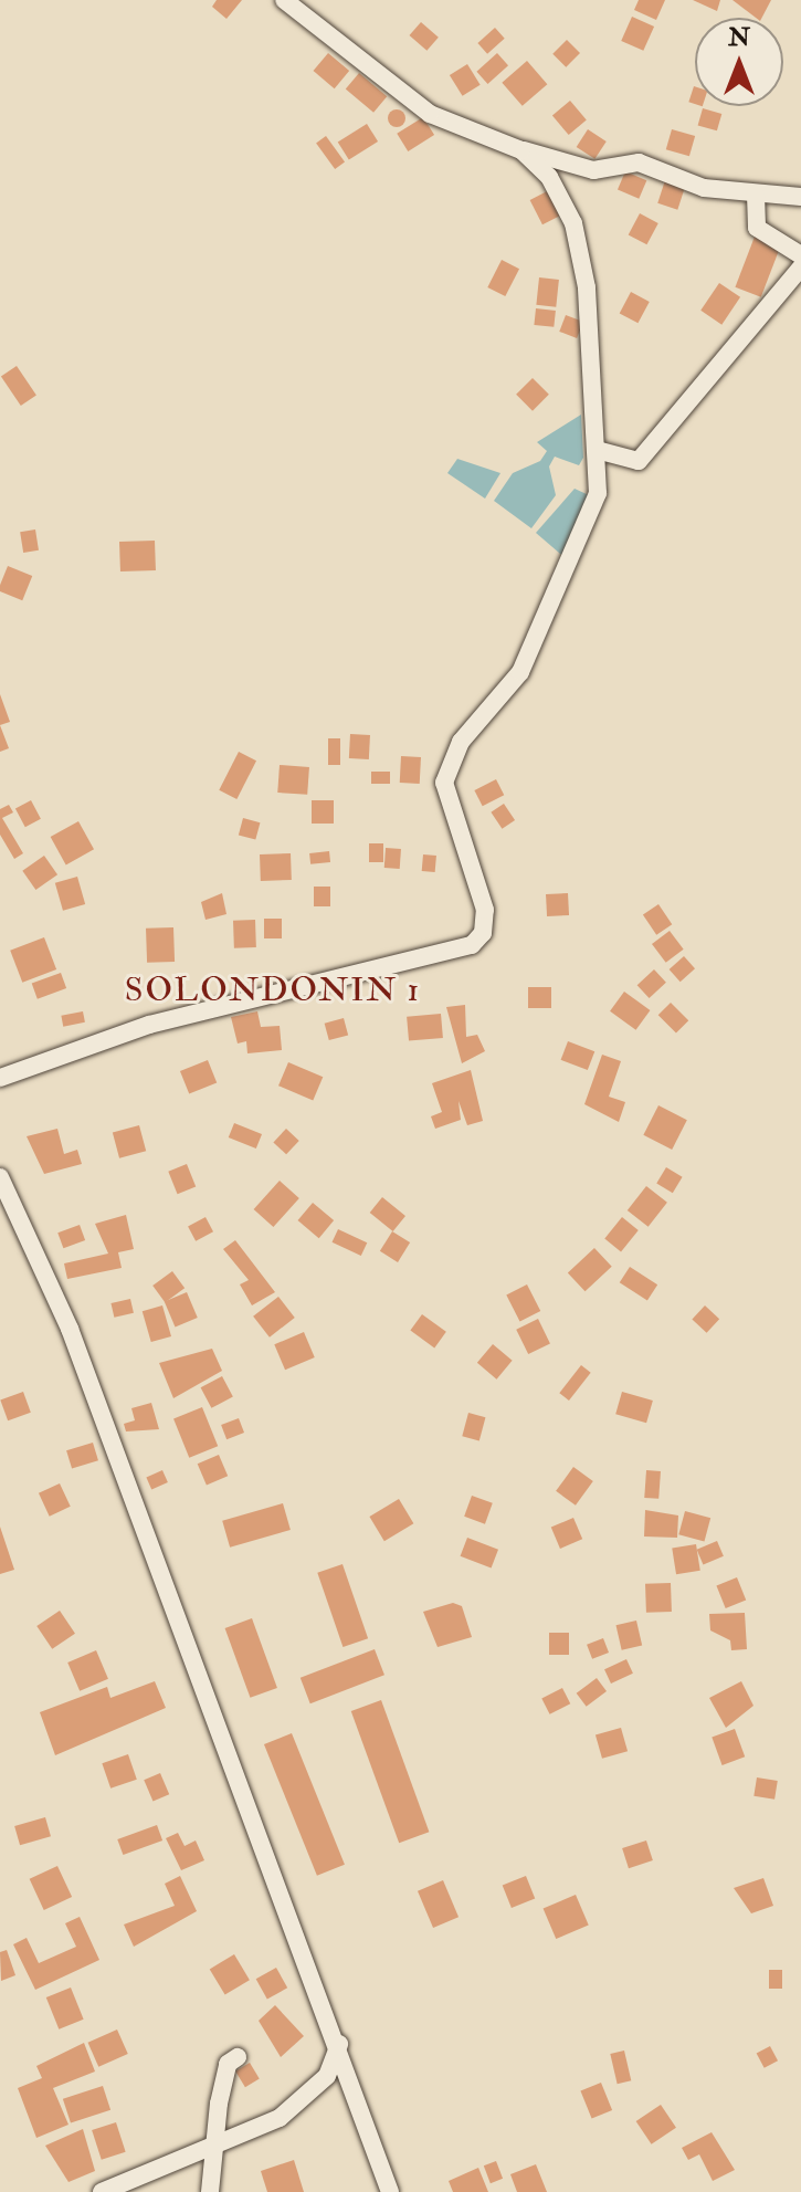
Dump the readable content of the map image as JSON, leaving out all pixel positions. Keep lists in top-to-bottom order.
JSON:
{
  "districts": ["SOLONDONIN 1"],
  "north": "top"
}
